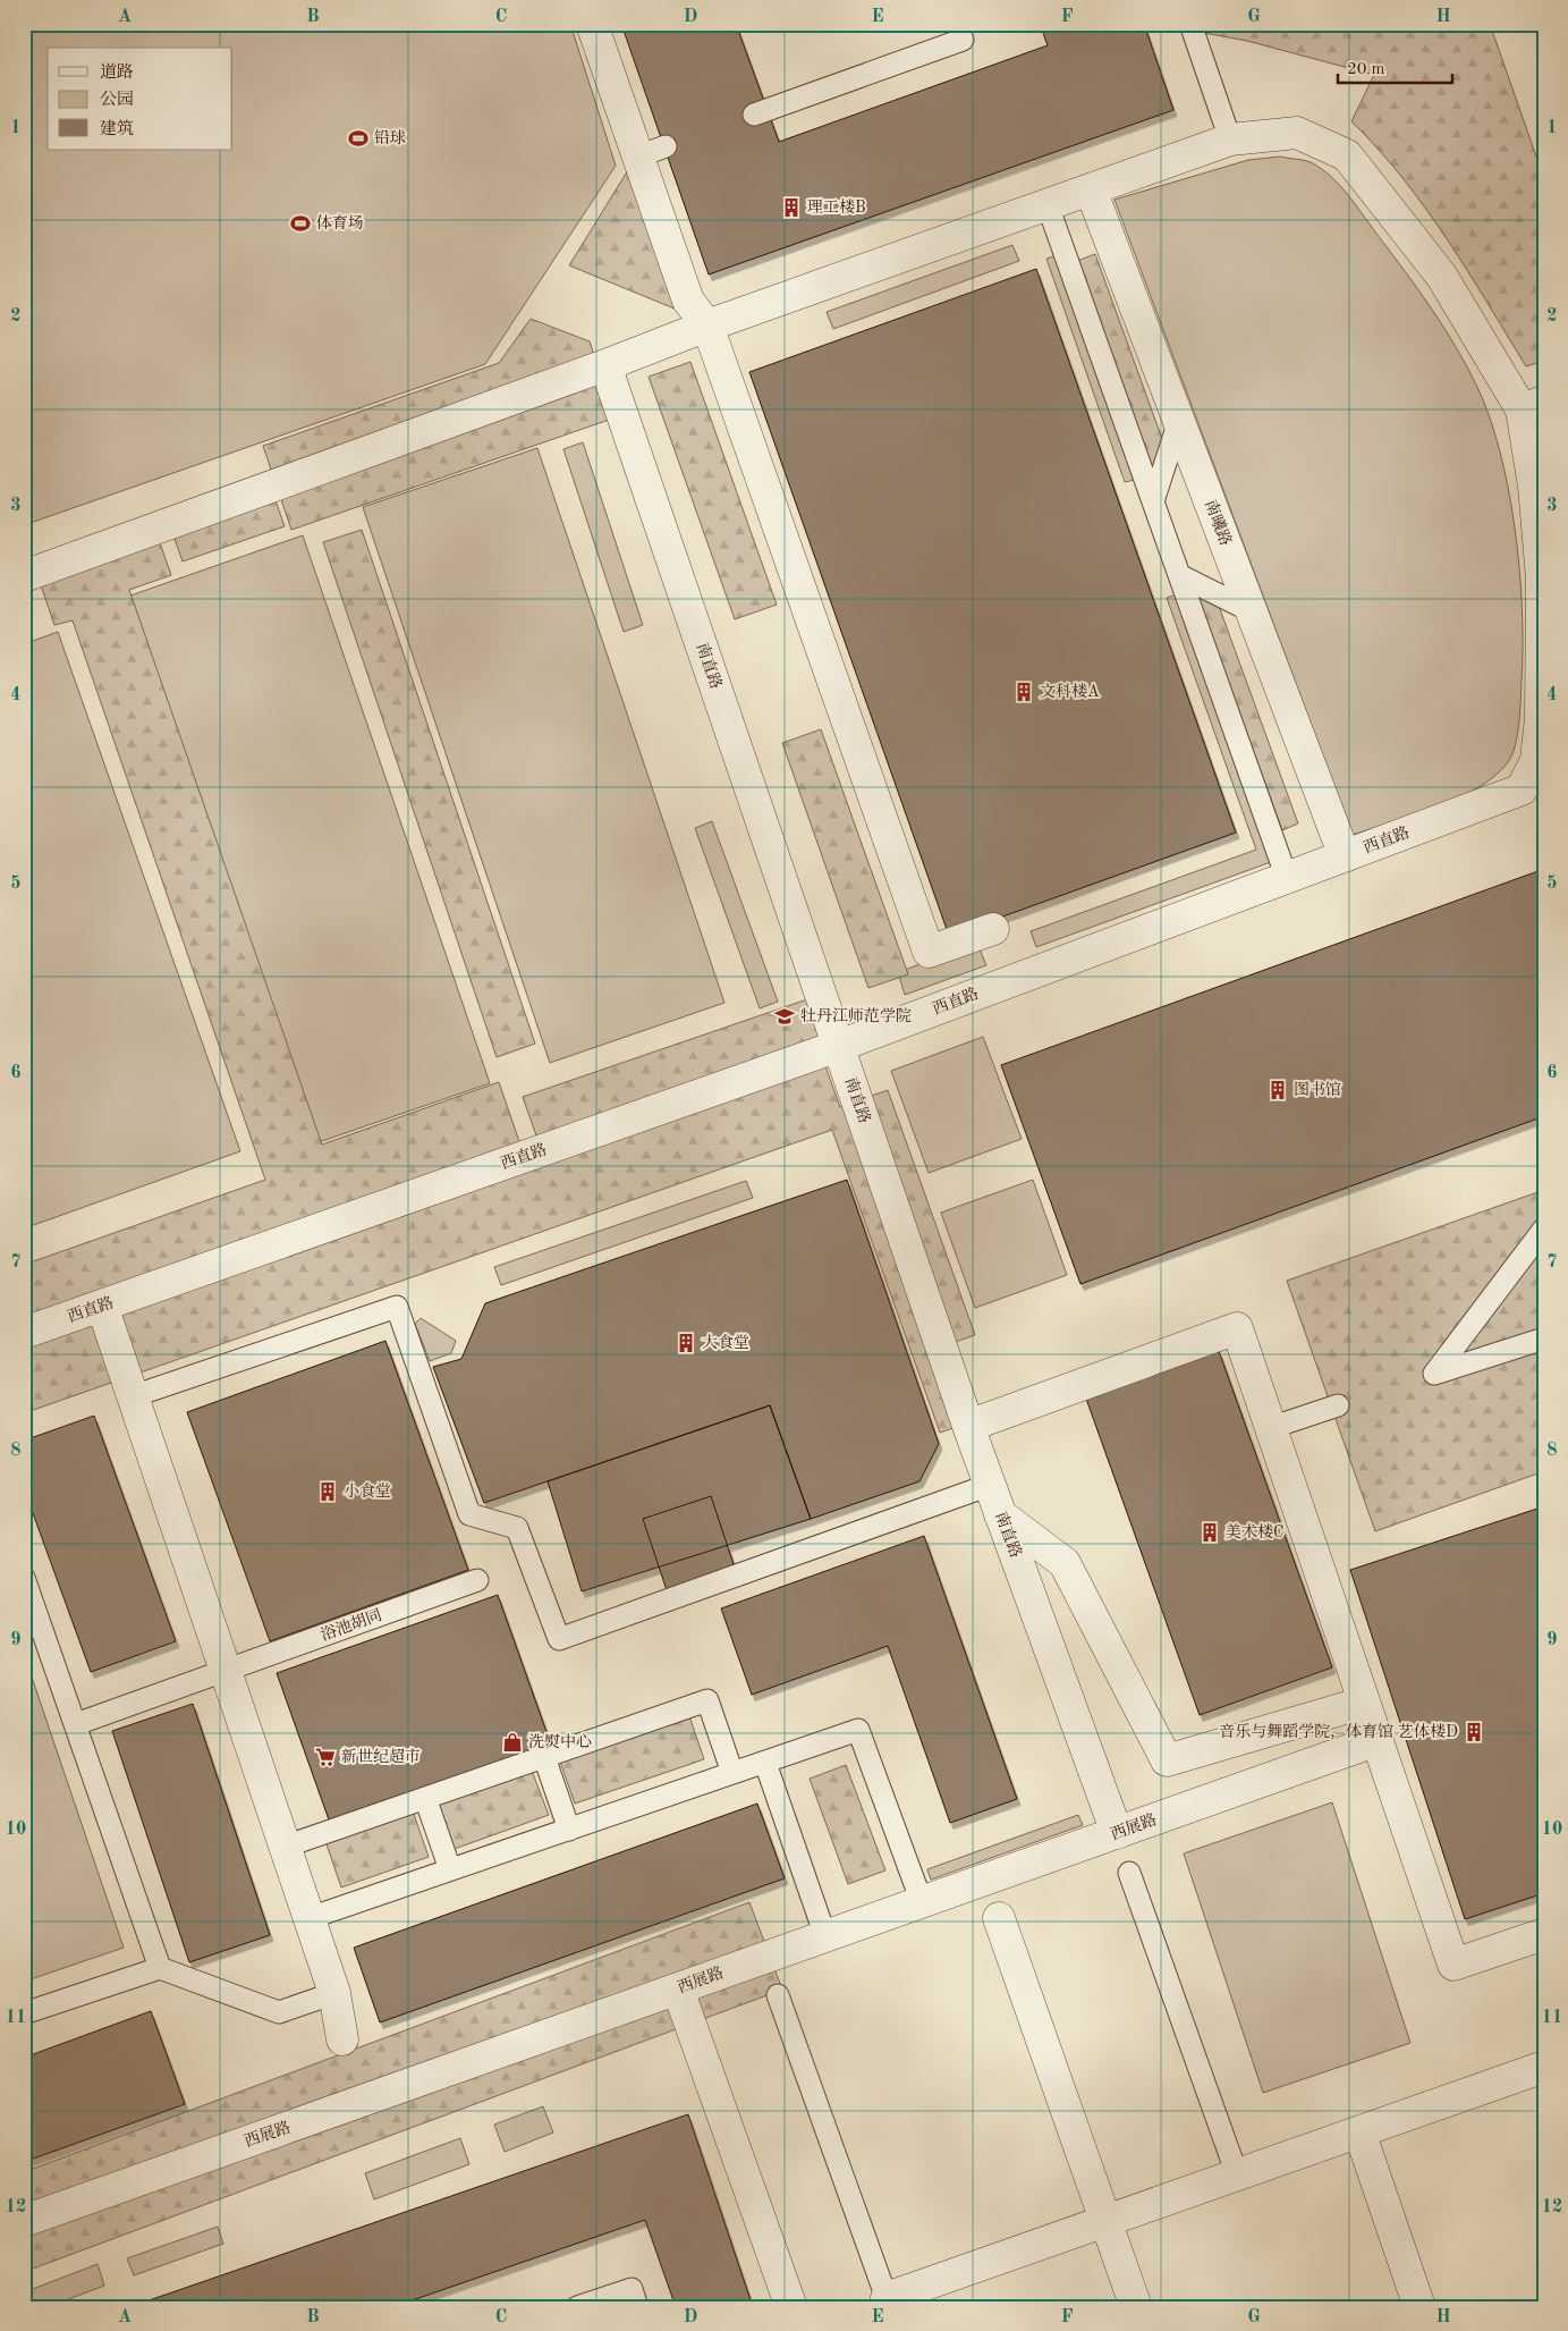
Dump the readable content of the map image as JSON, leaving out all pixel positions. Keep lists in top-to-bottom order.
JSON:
{
  "streets": {
    "street": [
      "南曦路",
      "南直路",
      "西直路",
      "西展路"
    ],
    "lane": ["浴池胡同"]
  },
  "crossings": [
    ["南曦路", "西直路"],
    ["南直路", "西直路"],
    ["南直路", "西展路"]
  ],
  "places": {
    "sports": ["铅球", "体育场"],
    "building": [
      "理工楼B",
      "文科楼A",
      "图书馆",
      "大食堂",
      "小食堂",
      "美术楼C",
      "音乐与舞蹈学院，体育馆 艺体楼D"
    ],
    "school or university": ["牡丹江师范学院"],
    "shop": ["洗熨中心"],
    "supermarket": ["新世纪超市"]
  },
  "legend": ["道路", "公园", "建筑"],
  "scale_bar": "20 m",
  "grid": {
    "columns": [
      "A",
      "B",
      "C",
      "D",
      "E",
      "F",
      "G",
      "H"
    ],
    "rows": [
      "1",
      "2",
      "3",
      "4",
      "5",
      "6",
      "7",
      "8",
      "9",
      "10",
      "11",
      "12"
    ]
  }
}
